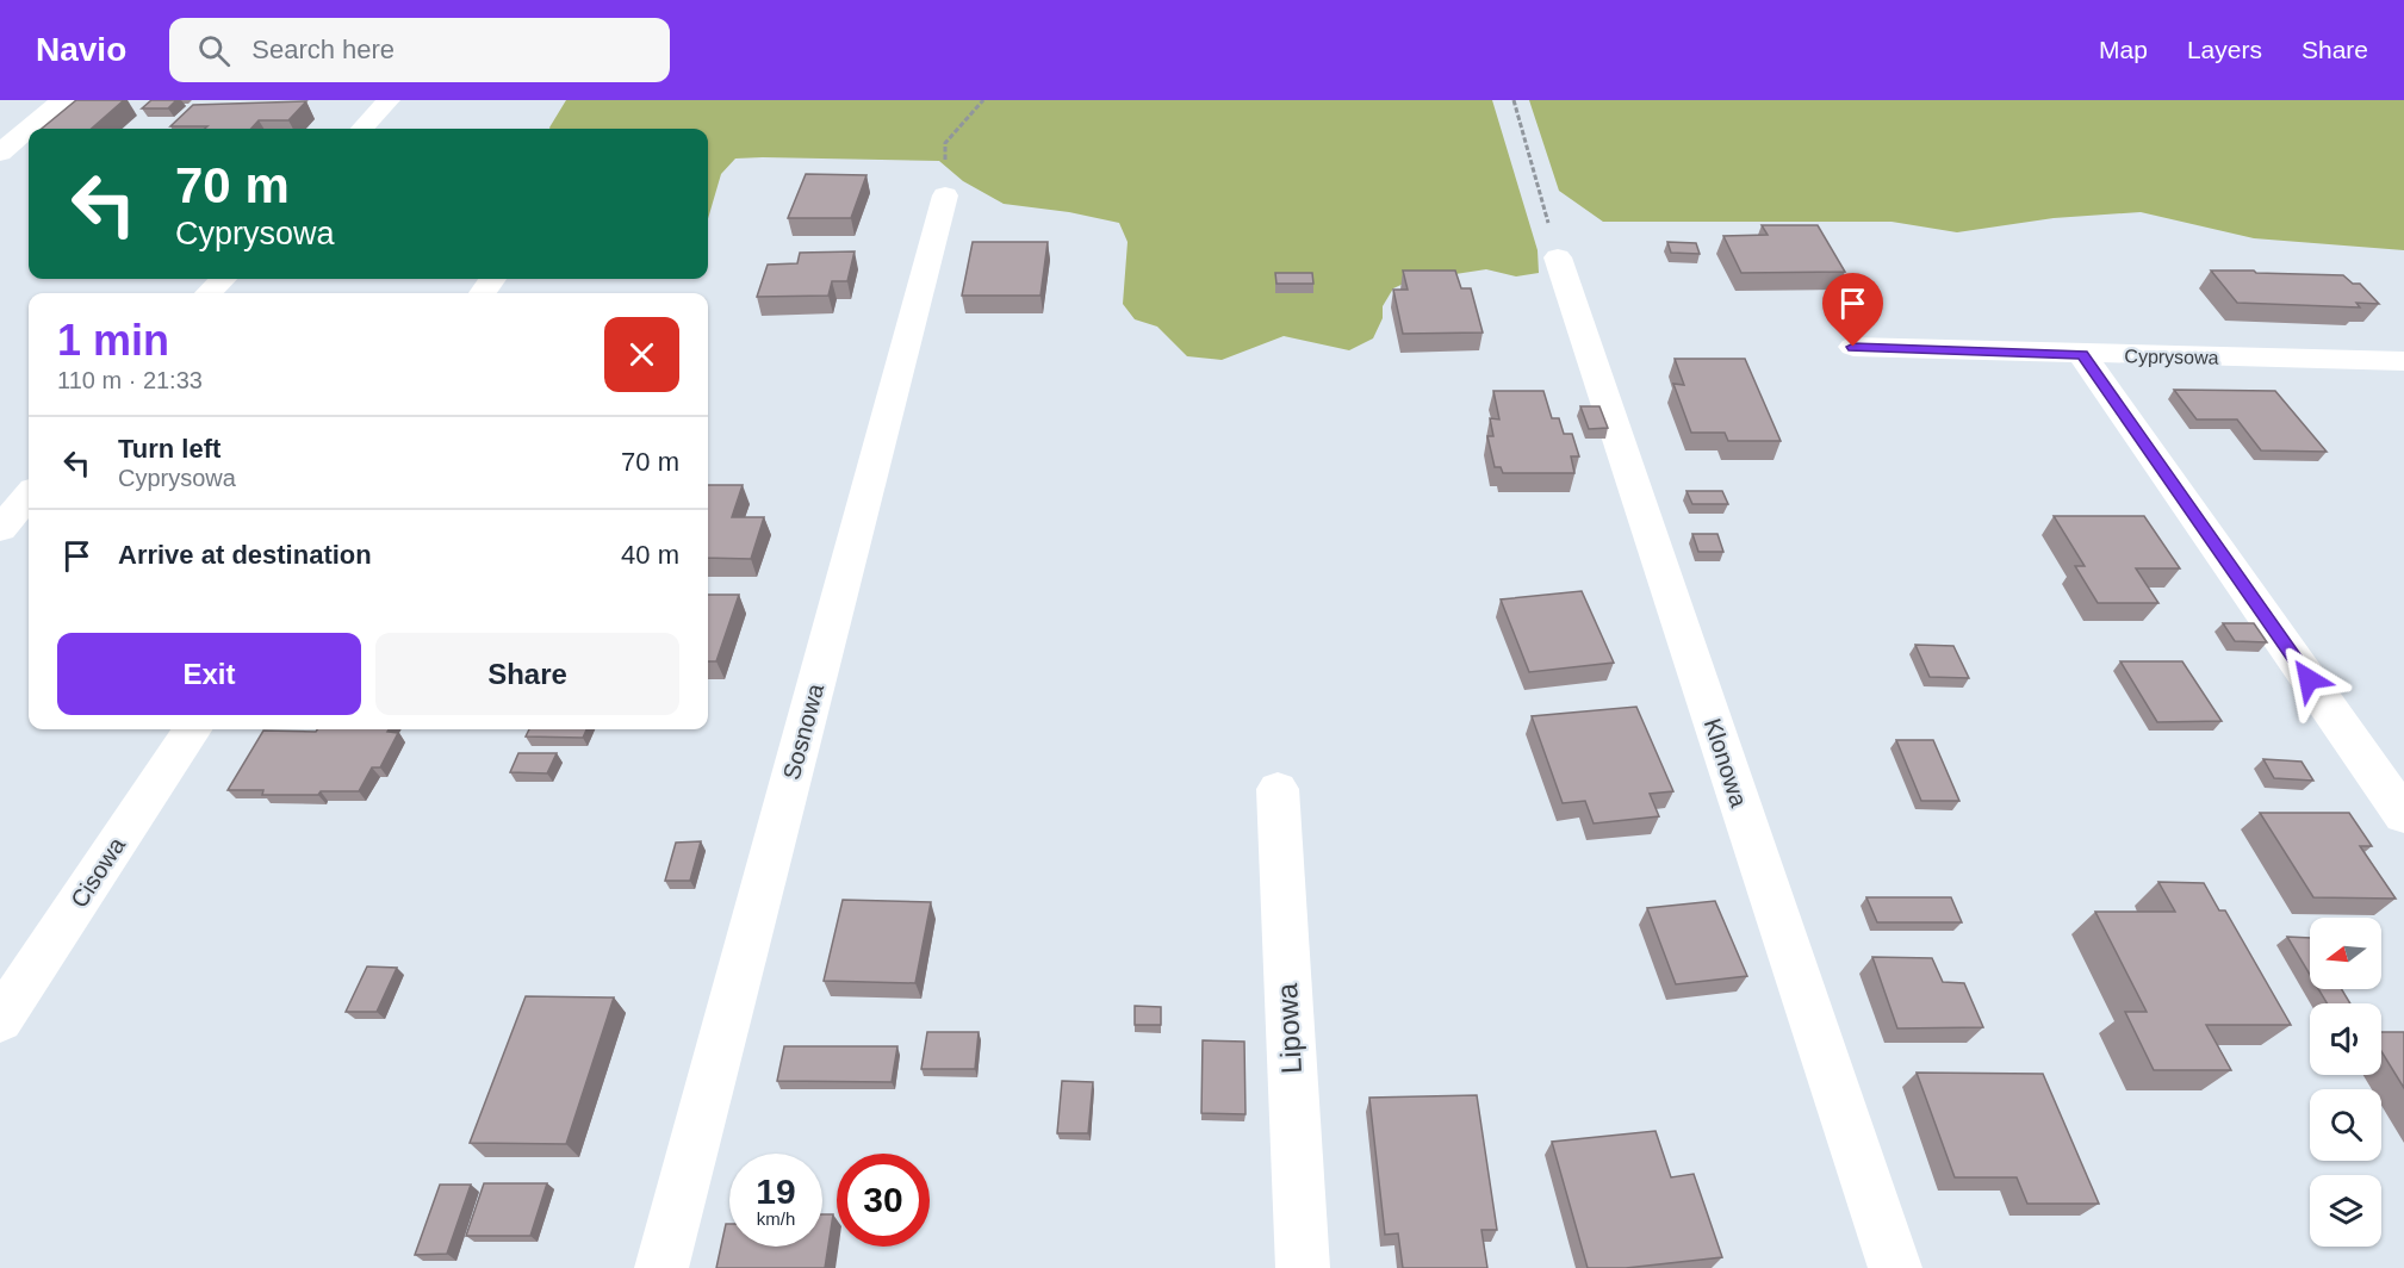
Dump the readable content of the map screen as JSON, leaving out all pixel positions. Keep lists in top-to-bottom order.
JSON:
{
  "streets": {
    "street": [
      "Cyprysowa",
      "Sosnowa",
      "Klonowa",
      "Cisowa",
      "Lipowa"
    ]
  },
  "north": "left",
  "page": {
    "header": "Navio",
    "search": "Search here",
    "nav": ["Map", "Layers", "Share"],
    "turn": ["70 m", "Cyprysowa"],
    "heading": ["1 min", "110 m · 21:33"],
    "list": [
      {
        "name": "Turn left",
        "note": "Cyprysowa",
        "value": "70 m"
      },
      {
        "name": "Arrive at destination",
        "value": "40 m"
      }
    ],
    "buttons": ["Exit", "Share"],
    "speed": "19 km/h",
    "limit": "30"
  }
}
